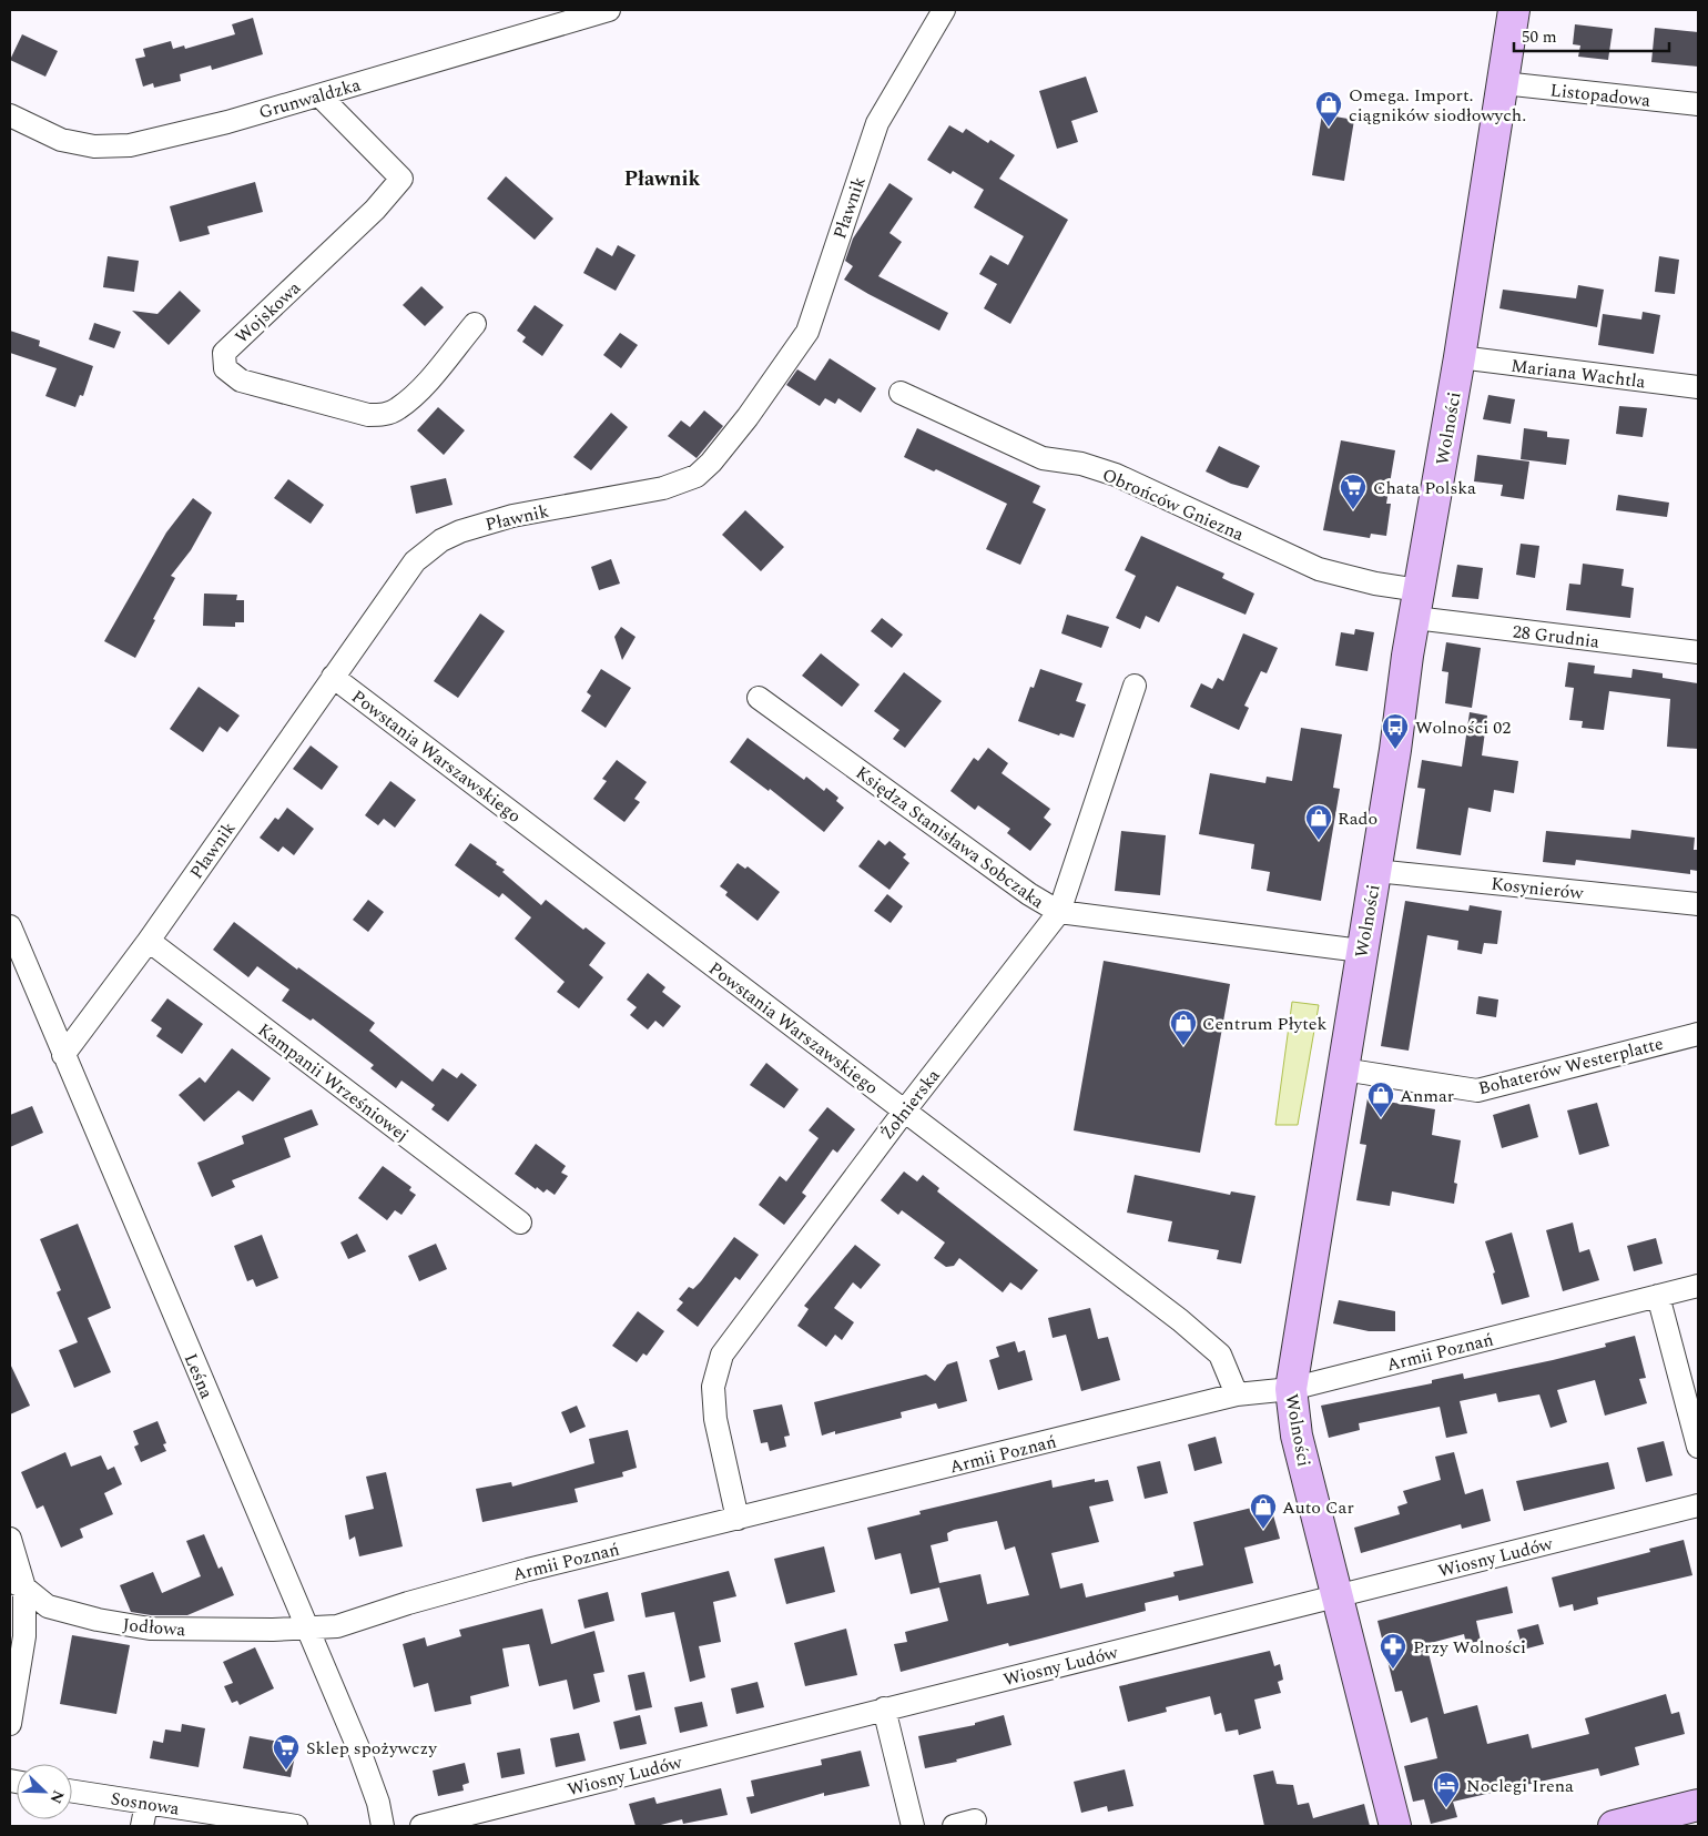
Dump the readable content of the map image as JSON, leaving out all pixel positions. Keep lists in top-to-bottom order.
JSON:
{
  "streets": {
    "street": [
      "Listopadowa",
      "Grunwaldzka",
      "Pławnik",
      "Wojskowa",
      "Mariana Wachtla",
      "Wolności",
      "Obrońców Gniezna",
      "28 Grudnia",
      "Powstania Warszawskiego",
      "Księdza Stanisława Sobczaka",
      "Kosynierów",
      "Bohaterów Westerplatte",
      "Kampanii Wrześniowej",
      "Żołnierska",
      "Armii Poznań",
      "Leśna",
      "Wiosny Ludów",
      "Jodłowa",
      "Sosnowa"
    ]
  },
  "crossings": [
    ["Listopadowa", "Wolności"],
    ["Grunwaldzka", "Wojskowa"],
    ["Pławnik", "Powstania Warszawskiego"],
    ["Pławnik", "Kampanii Wrześniowej"],
    ["Pławnik", "Leśna"],
    ["Mariana Wachtla", "Wolności"],
    ["Wolności", "Obrońców Gniezna"],
    ["Wolności", "28 Grudnia"],
    ["Wolności", "Księdza Stanisława Sobczaka"],
    ["Wolności", "Kosynierów"],
    ["Wolności", "Bohaterów Westerplatte"],
    ["Wolności", "Armii Poznań"],
    ["Wolności", "Wiosny Ludów"],
    ["Obrońców Gniezna", "28 Grudnia"],
    ["Powstania Warszawskiego", "Żołnierska"],
    ["Powstania Warszawskiego", "Armii Poznań"],
    ["Księdza Stanisława Sobczaka", "Żołnierska"],
    ["Żołnierska", "Armii Poznań"],
    ["Armii Poznań", "Leśna"],
    ["Armii Poznań", "Jodłowa"],
    ["Leśna", "Jodłowa"]
  ],
  "districts": ["Pławnik"],
  "places": {
    "shop": [
      "Omega. Import. ciągników siodłowych.",
      "Rado",
      "Centrum Płytek",
      "Anmar",
      "Auto Car"
    ],
    "supermarket": ["Chata Polska", "Sklep spożywczy"],
    "bus stop": ["Wolności 02"],
    "pharmacy": ["Przy Wolności"],
    "hotel": ["Noclegi Irena"]
  },
  "scale_bar": "50 m",
  "north": "bottom right"
}
